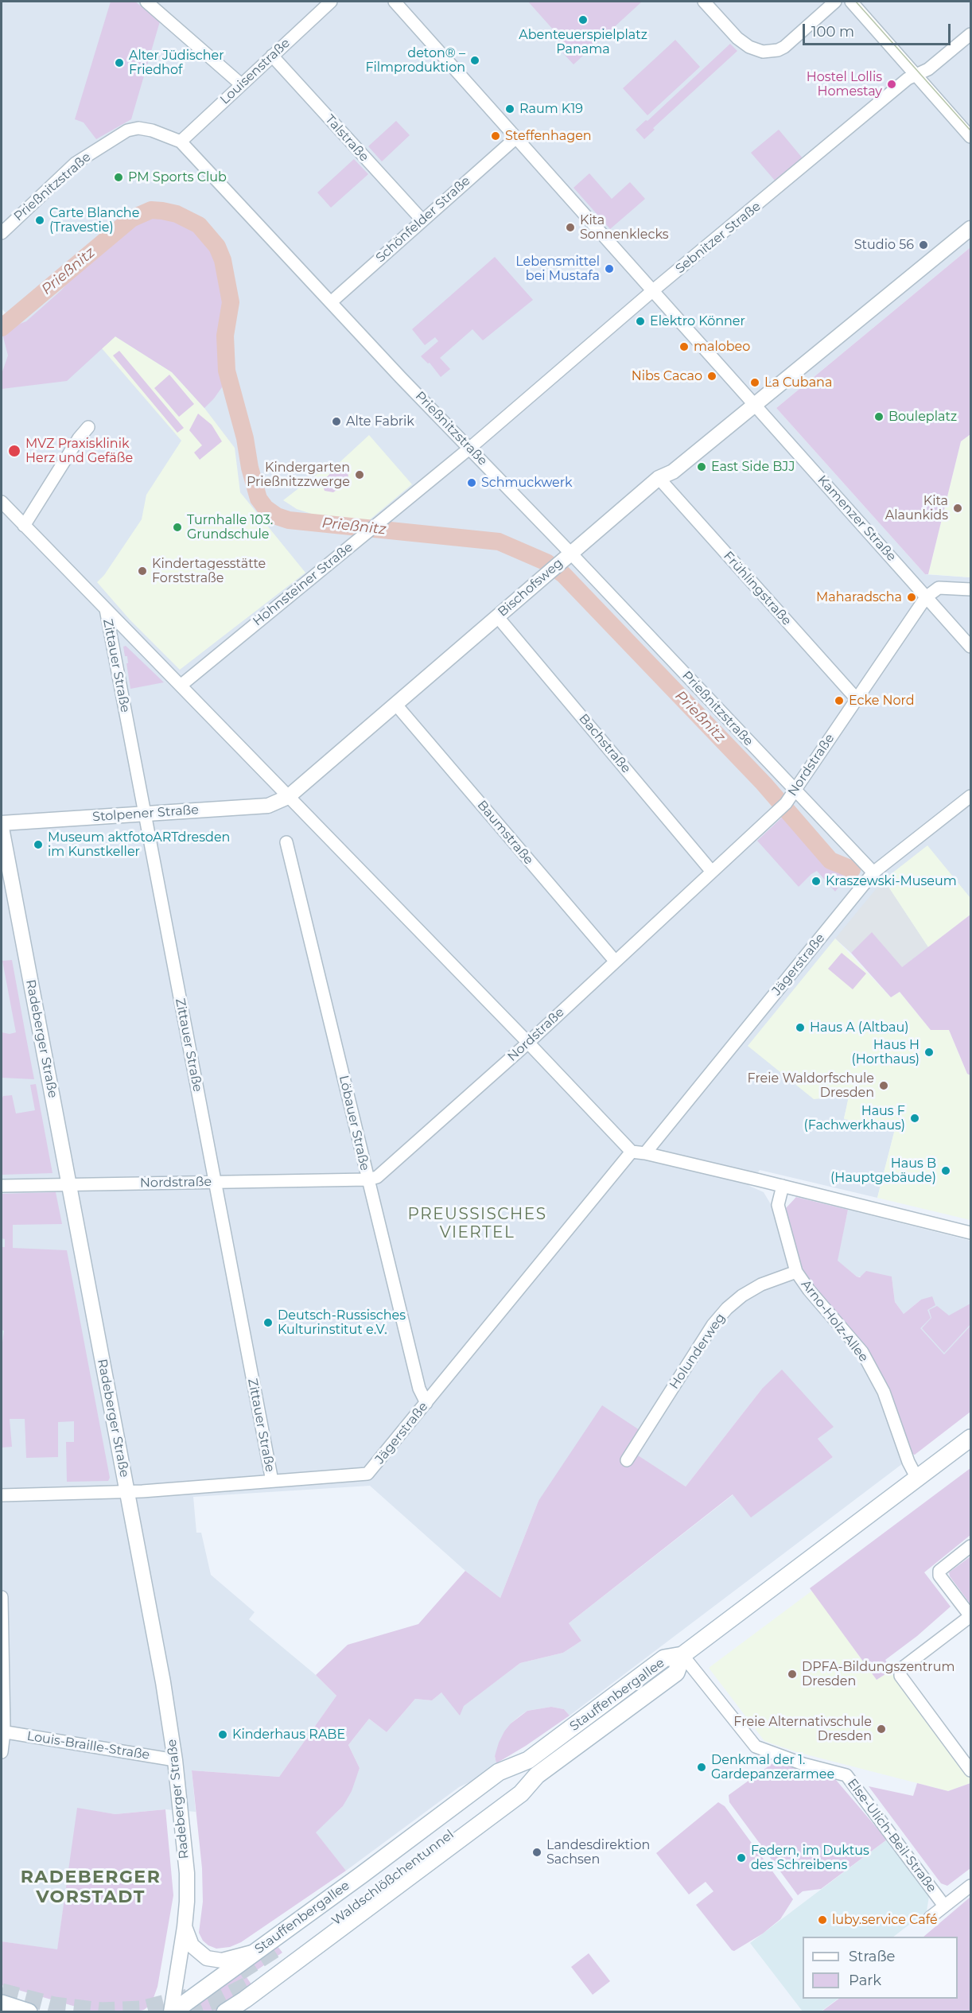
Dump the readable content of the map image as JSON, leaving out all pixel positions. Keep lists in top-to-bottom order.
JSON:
{
  "streets": {
    "main road": ["Stauffenbergallee", "Waldschlößchentunnel"],
    "street": [
      "Louisenstraße",
      "Talstraße",
      "Prießnitzstraße",
      "Schönfelder Straße",
      "Sebnitzer Straße",
      "Kamenzer Straße",
      "Hohnsteiner Straße",
      "Bischofsweg",
      "Frühlingstraße",
      "Zittauer Straße",
      "Bachstraße",
      "Nordstraße",
      "Stolpener Straße",
      "Baumstraße",
      "Jägerstraße",
      "Radeberger Straße",
      "Löbauer Straße",
      "Arno-Holz-Allee",
      "Holunderweg",
      "Louis-Braille-Straße",
      "Else-Ulich-Beil-Straße"
    ]
  },
  "crossings": [
    ["Louisenstraße", "Talstraße"],
    ["Louisenstraße", "Prießnitzstraße"],
    ["Talstraße", "Schönfelder Straße"],
    ["Prießnitzstraße", "Schönfelder Straße"],
    ["Prießnitzstraße", "Sebnitzer Straße"],
    ["Prießnitzstraße", "Hohnsteiner Straße"],
    ["Prießnitzstraße", "Bischofsweg"],
    ["Prießnitzstraße", "Nordstraße"],
    ["Prießnitzstraße", "Jägerstraße"],
    ["Schönfelder Straße", "Kamenzer Straße"],
    ["Sebnitzer Straße", "Kamenzer Straße"],
    ["Sebnitzer Straße", "Hohnsteiner Straße"],
    ["Kamenzer Straße", "Bischofsweg"],
    ["Kamenzer Straße", "Nordstraße"],
    ["Bischofsweg", "Frühlingstraße"],
    ["Bischofsweg", "Bachstraße"],
    ["Bischofsweg", "Stolpener Straße"],
    ["Bischofsweg", "Baumstraße"],
    ["Frühlingstraße", "Nordstraße"],
    ["Zittauer Straße", "Nordstraße"],
    ["Zittauer Straße", "Stolpener Straße"],
    ["Zittauer Straße", "Jägerstraße"],
    ["Bachstraße", "Nordstraße"],
    ["Nordstraße", "Baumstraße"],
    ["Nordstraße", "Radeberger Straße"],
    ["Nordstraße", "Löbauer Straße"],
    ["Jägerstraße", "Radeberger Straße"],
    ["Jägerstraße", "Löbauer Straße"],
    ["Radeberger Straße", "Stauffenbergallee"],
    ["Radeberger Straße", "Louis-Braille-Straße"],
    ["Arno-Holz-Allee", "Holunderweg"],
    ["Stauffenbergallee", "Else-Ulich-Beil-Straße"],
    ["Stauffenbergallee", "Waldschlößchentunnel"]
  ],
  "districts": ["PREUSSISCHES VIERTEL", "RADEBERGER VORSTADT"],
  "water": ["Prießnitz"],
  "places": [
    "Abenteuerspielplatz Panama",
    "deton® – Filmproduktion",
    "Alter Jüdischer Friedhof",
    "Hostel Lollis Homestay",
    "Raum K19",
    "Steffenhagen",
    "PM Sports Club",
    "Carte Blanche (Travestie)",
    "Kita Sonnenklecks",
    "Studio 56",
    "Lebensmittel bei Mustafa",
    "Elektro Könner",
    "malobeo",
    "Nibs Cacao",
    "La Cubana",
    "Bouleplatz",
    "Alte Fabrik",
    "MVZ Praxisklinik Herz und Gefäße",
    "East Side BJJ",
    "Kindergarten Prießnitzzwerge",
    "Schmuckwerk",
    "Kita Alaunkids",
    "Turnhalle 103. Grundschule",
    "Kindertagesstätte Forststraße",
    "Maharadscha",
    "Ecke Nord",
    "Museum aktfotoARTdresden im Kunstkeller",
    "Kraszewski-Museum",
    "Haus A (Altbau)",
    "Haus H (Horthaus)",
    "Freie Waldorfschule Dresden",
    "Haus F (Fachwerkhaus)",
    "Haus B (Hauptgebäude)",
    "Deutsch-Russisches Kulturinstitut e.V.",
    "DPFA-Bildungszentrum Dresden",
    "Freie Alternativschule Dresden",
    "Kinderhaus RABE",
    "Denkmal der 1. Gardepanzerarmee",
    "Landesdirektion Sachsen",
    "Federn, im Duktus des Schreibens",
    "luby.service Café"
  ],
  "legend": ["Straße", "Park"],
  "scale_bar": "100 m"
}
